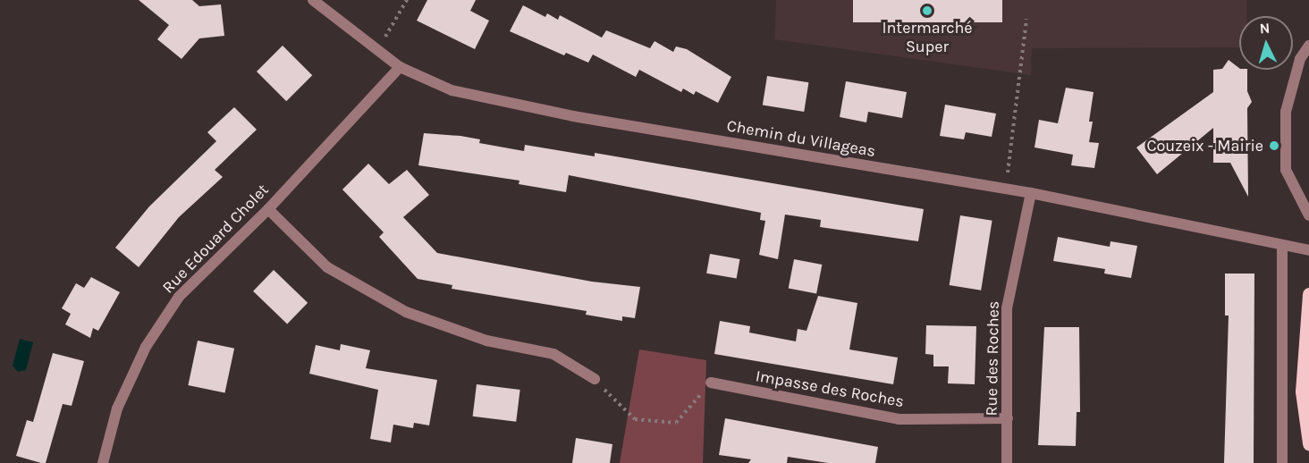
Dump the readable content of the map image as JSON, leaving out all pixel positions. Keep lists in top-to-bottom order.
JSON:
{
  "streets": {
    "street": [
      "Chemin du Villageas",
      "Rue Edouard Cholet",
      "Rue des Roches",
      "Impasse des Roches"
    ]
  },
  "crossings": [
    ["Chemin du Villageas", "Rue Edouard Cholet"],
    ["Chemin du Villageas", "Rue des Roches"],
    ["Rue des Roches", "Impasse des Roches"]
  ],
  "places": ["Intermarché Super", "Couzeix - Mairie"],
  "north": "top"
}
